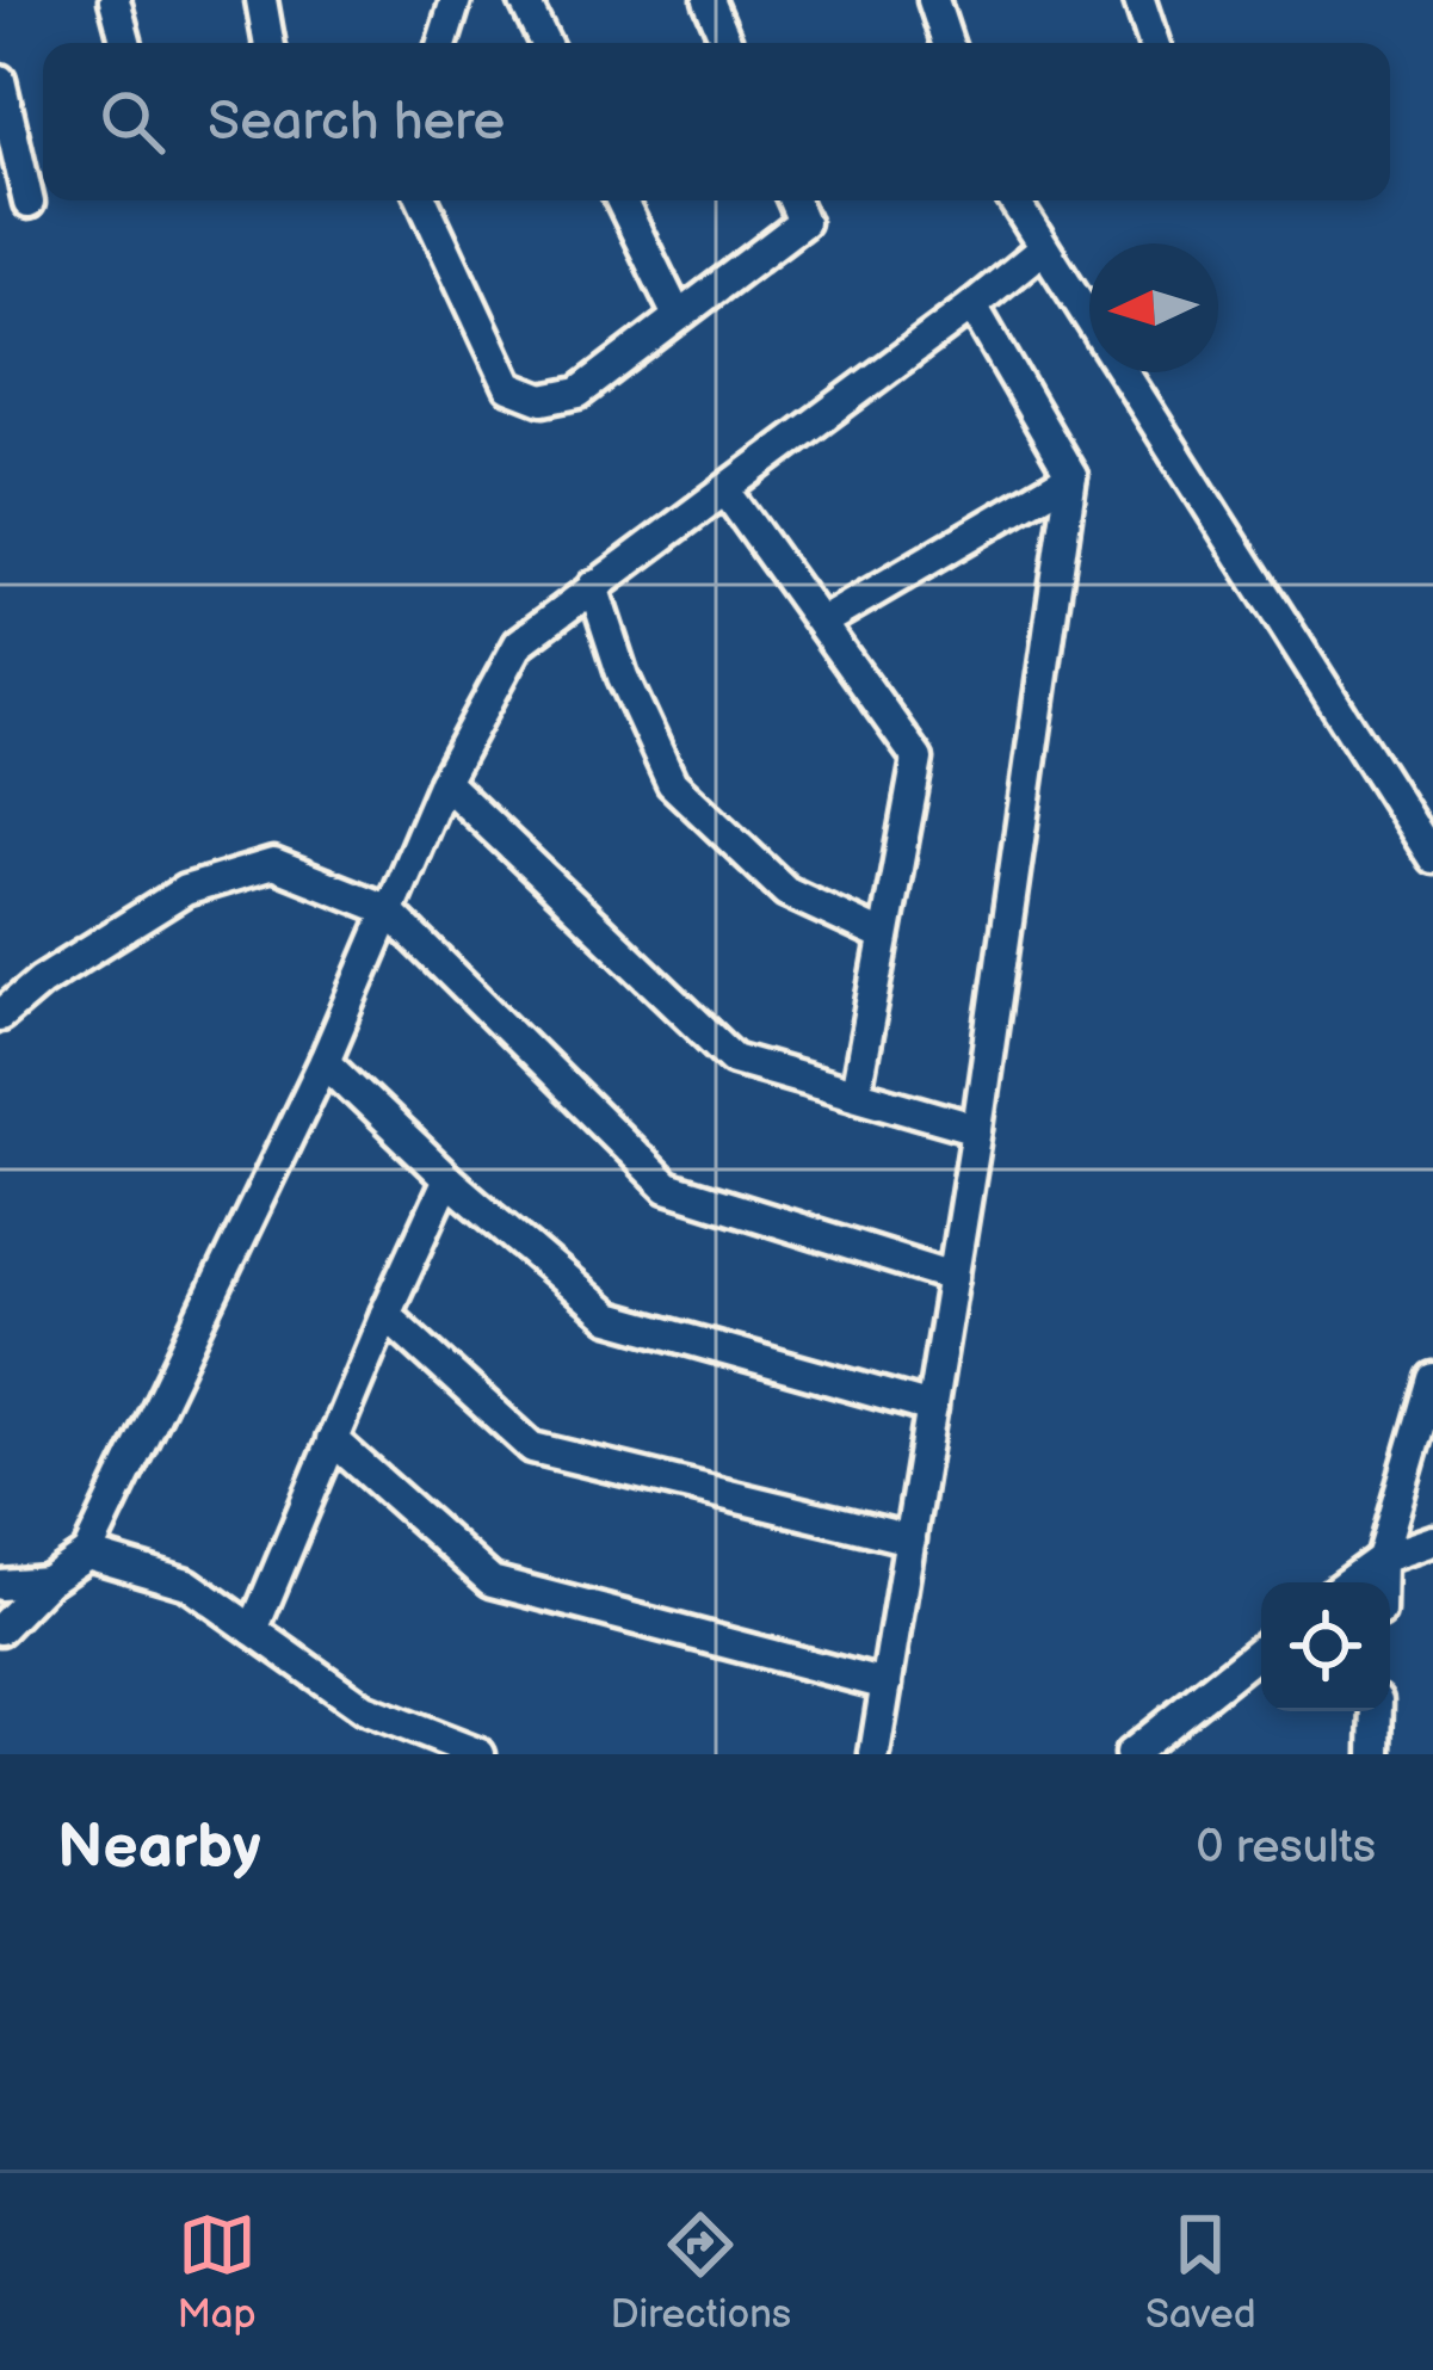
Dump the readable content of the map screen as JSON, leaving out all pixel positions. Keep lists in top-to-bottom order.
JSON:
{
  "north": "left",
  "page": {
    "search": "Search here",
    "heading": ["Nearby", "0 results"],
    "nav": ["Map", "Directions", "Saved"]
  }
}
